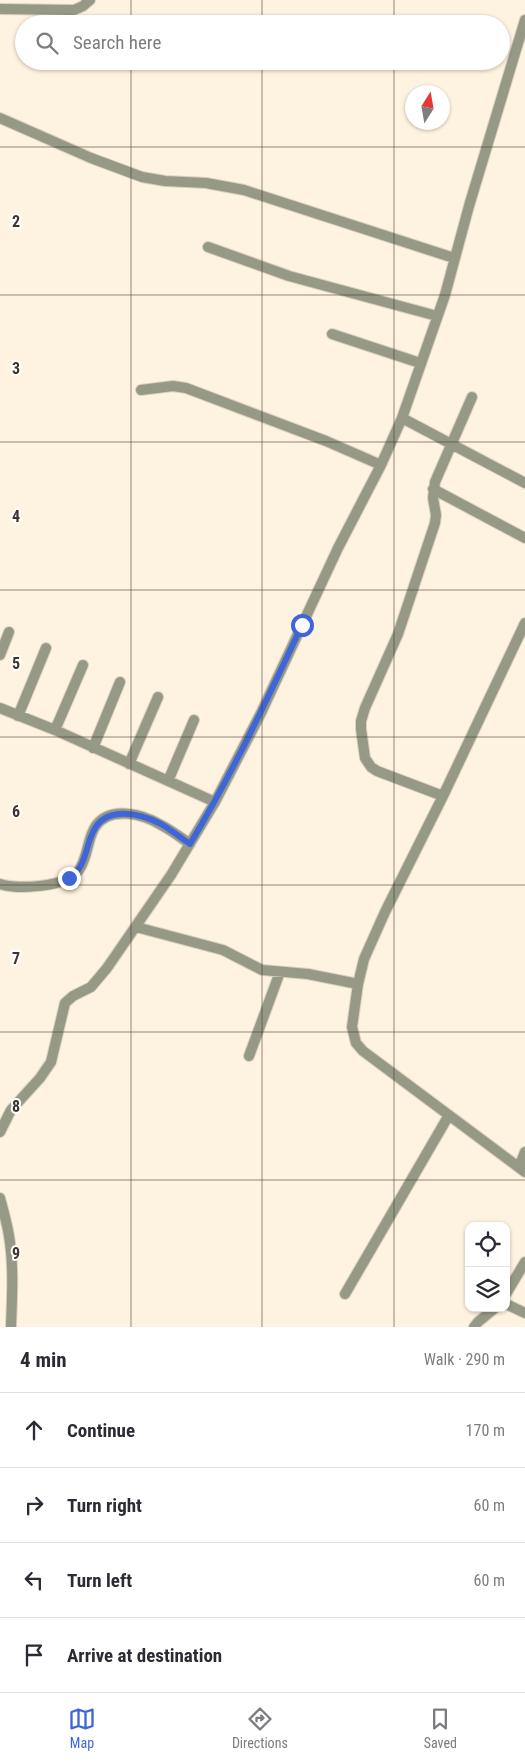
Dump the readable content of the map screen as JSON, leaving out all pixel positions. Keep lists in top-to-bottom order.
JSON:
{
  "north": "top",
  "page": {
    "search": "Search here",
    "heading": ["4 min", "Walk · 290 m"],
    "list": [
      ["Continue", "170 m"],
      ["Turn right", "60 m"],
      ["Turn left", "60 m"],
      "Arrive at destination"
    ],
    "nav": ["Map", "Directions", "Saved"]
  },
  "grid": {
    "rows": [
      "2",
      "3",
      "4",
      "5",
      "6",
      "7",
      "8",
      "9"
    ]
  }
}
